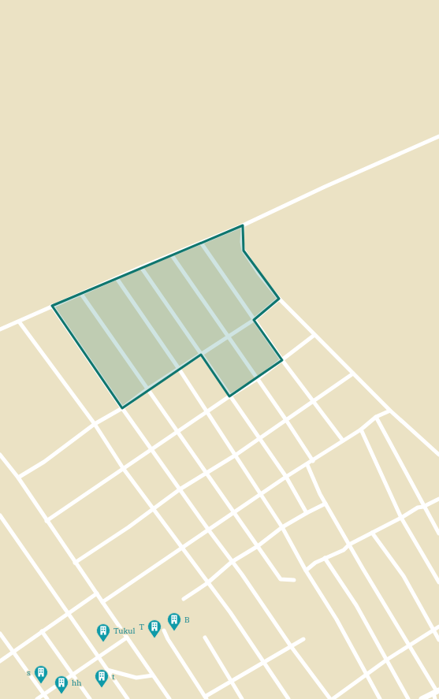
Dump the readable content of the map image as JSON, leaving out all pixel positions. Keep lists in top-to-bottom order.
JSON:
{
  "places": {
    "building": [
      "B",
      "T",
      "Tukul",
      "s",
      "t",
      "hh"
    ]
  }
}
